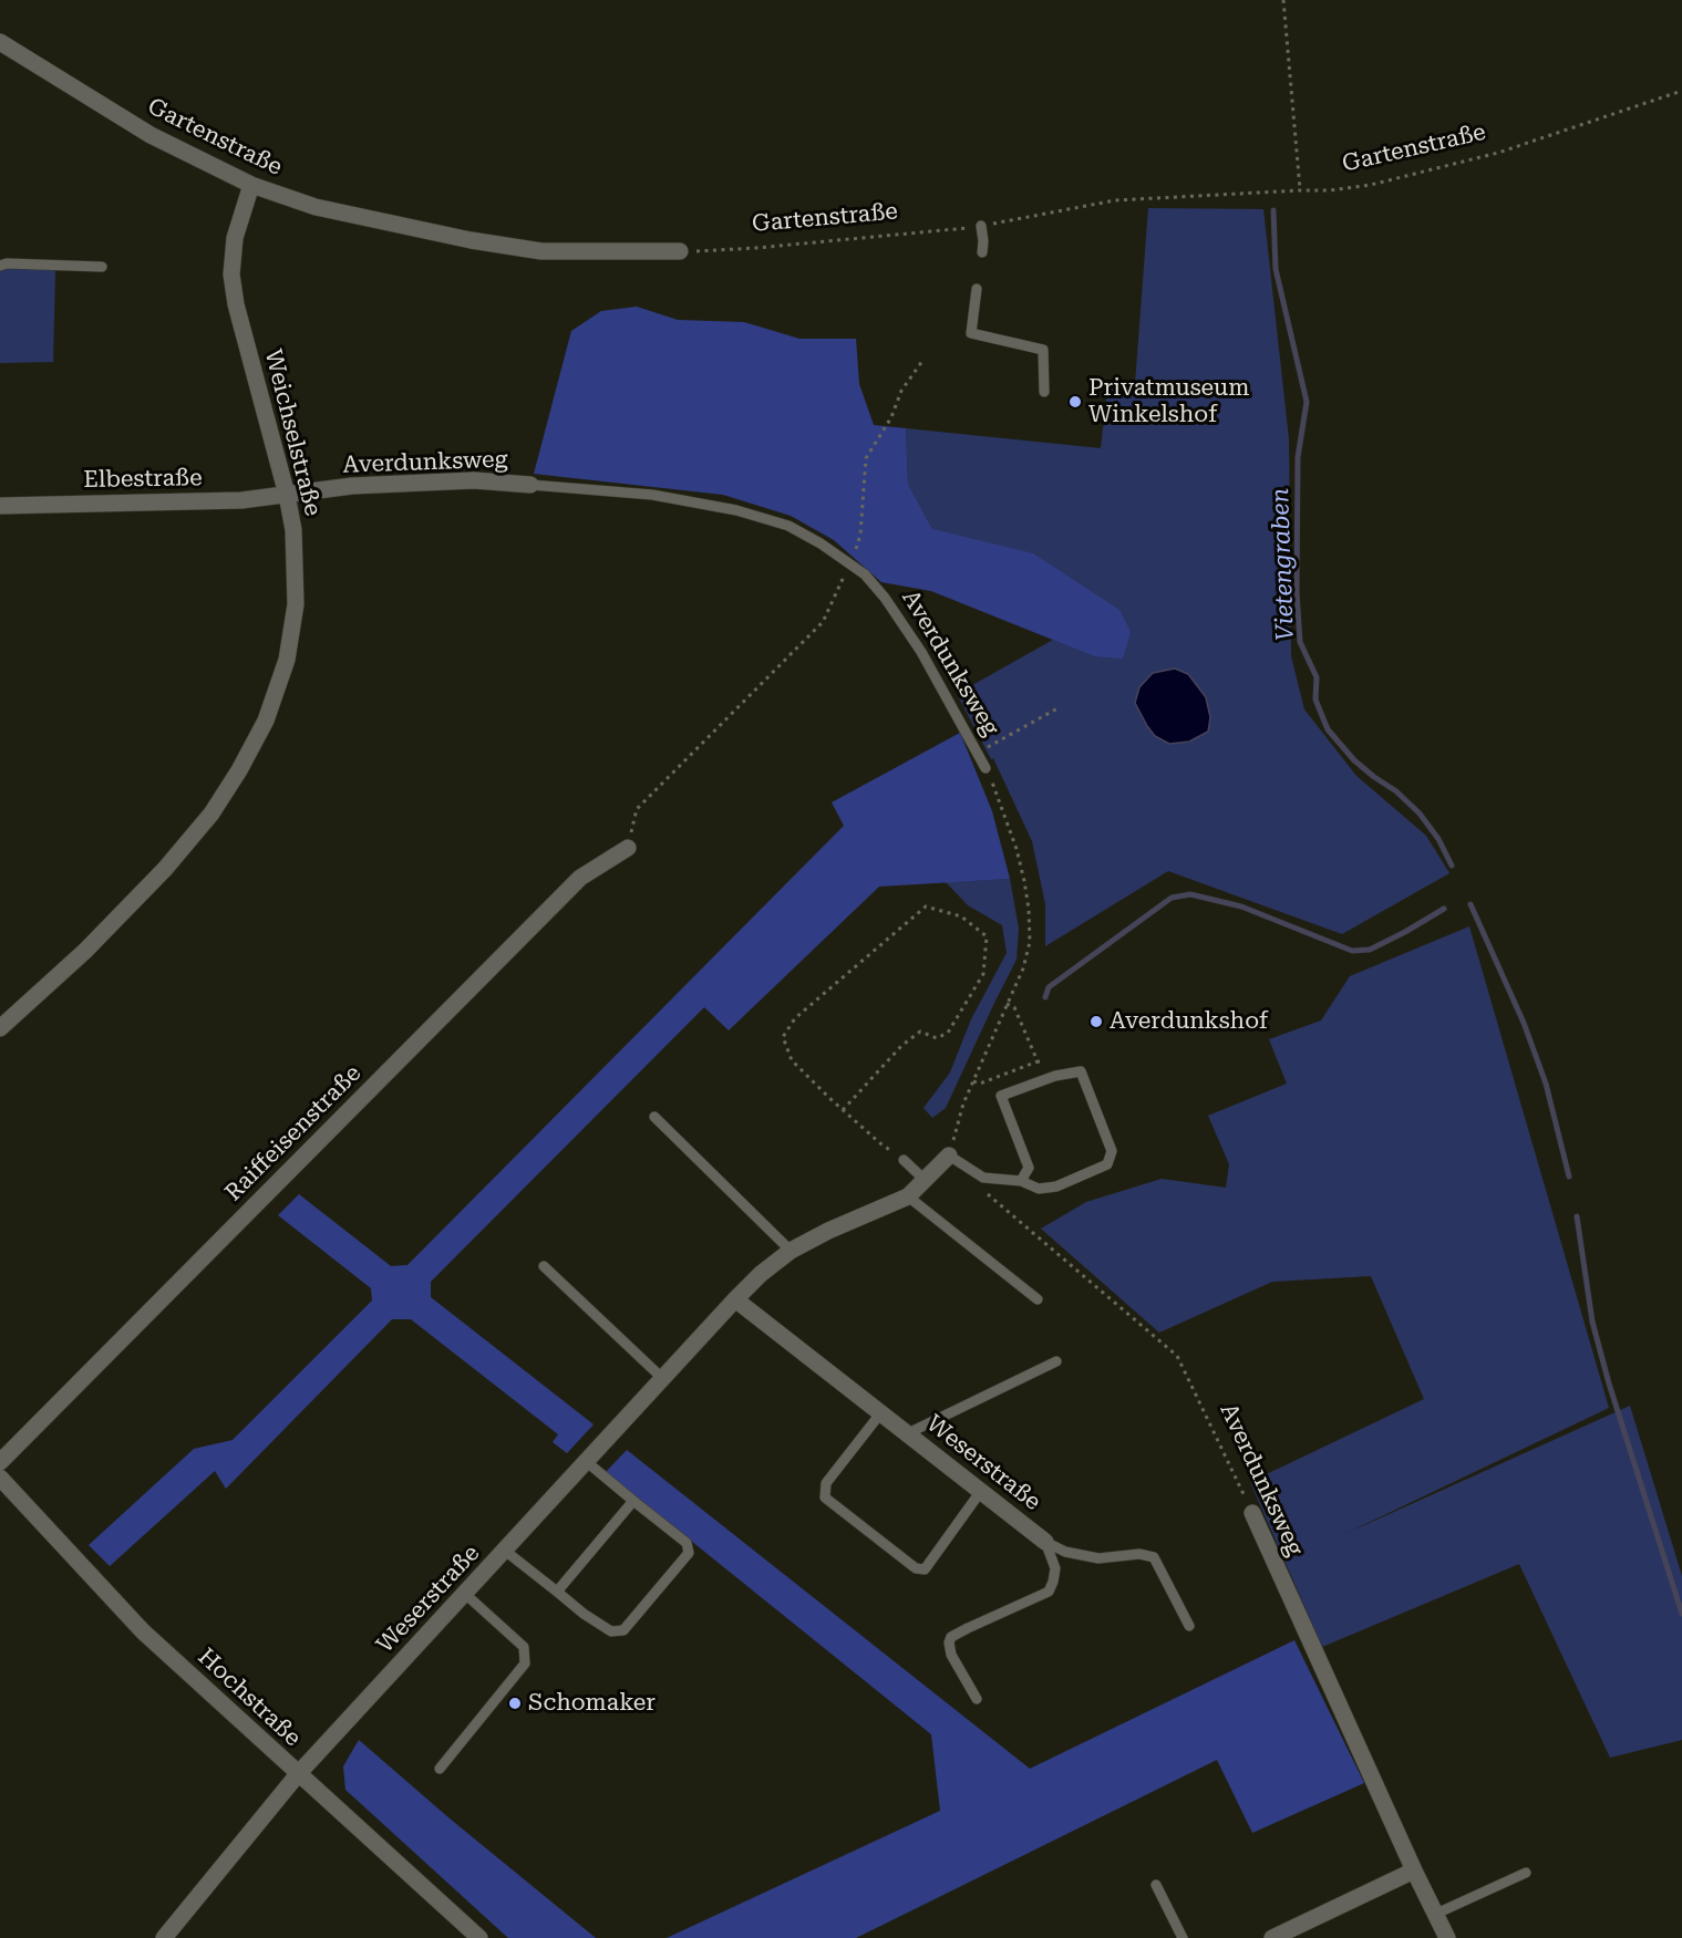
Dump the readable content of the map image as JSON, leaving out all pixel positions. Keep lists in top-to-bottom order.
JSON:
{
  "streets": {
    "street": [
      "Gartenstraße",
      "Weichselstraße",
      "Averdunksweg",
      "Elbestraße",
      "Raiffeisenstraße",
      "Weserstraße",
      "Hochstraße"
    ]
  },
  "crossings": [
    ["Gartenstraße", "Weichselstraße"],
    ["Weichselstraße", "Averdunksweg"],
    ["Weichselstraße", "Elbestraße"],
    ["Averdunksweg", "Elbestraße"],
    ["Averdunksweg", "Weserstraße"],
    ["Weserstraße", "Hochstraße"]
  ],
  "water": ["Vietengraben"],
  "places": ["Privatmuseum Winkelshof", "Averdunkshof", "Schomaker"]
}
